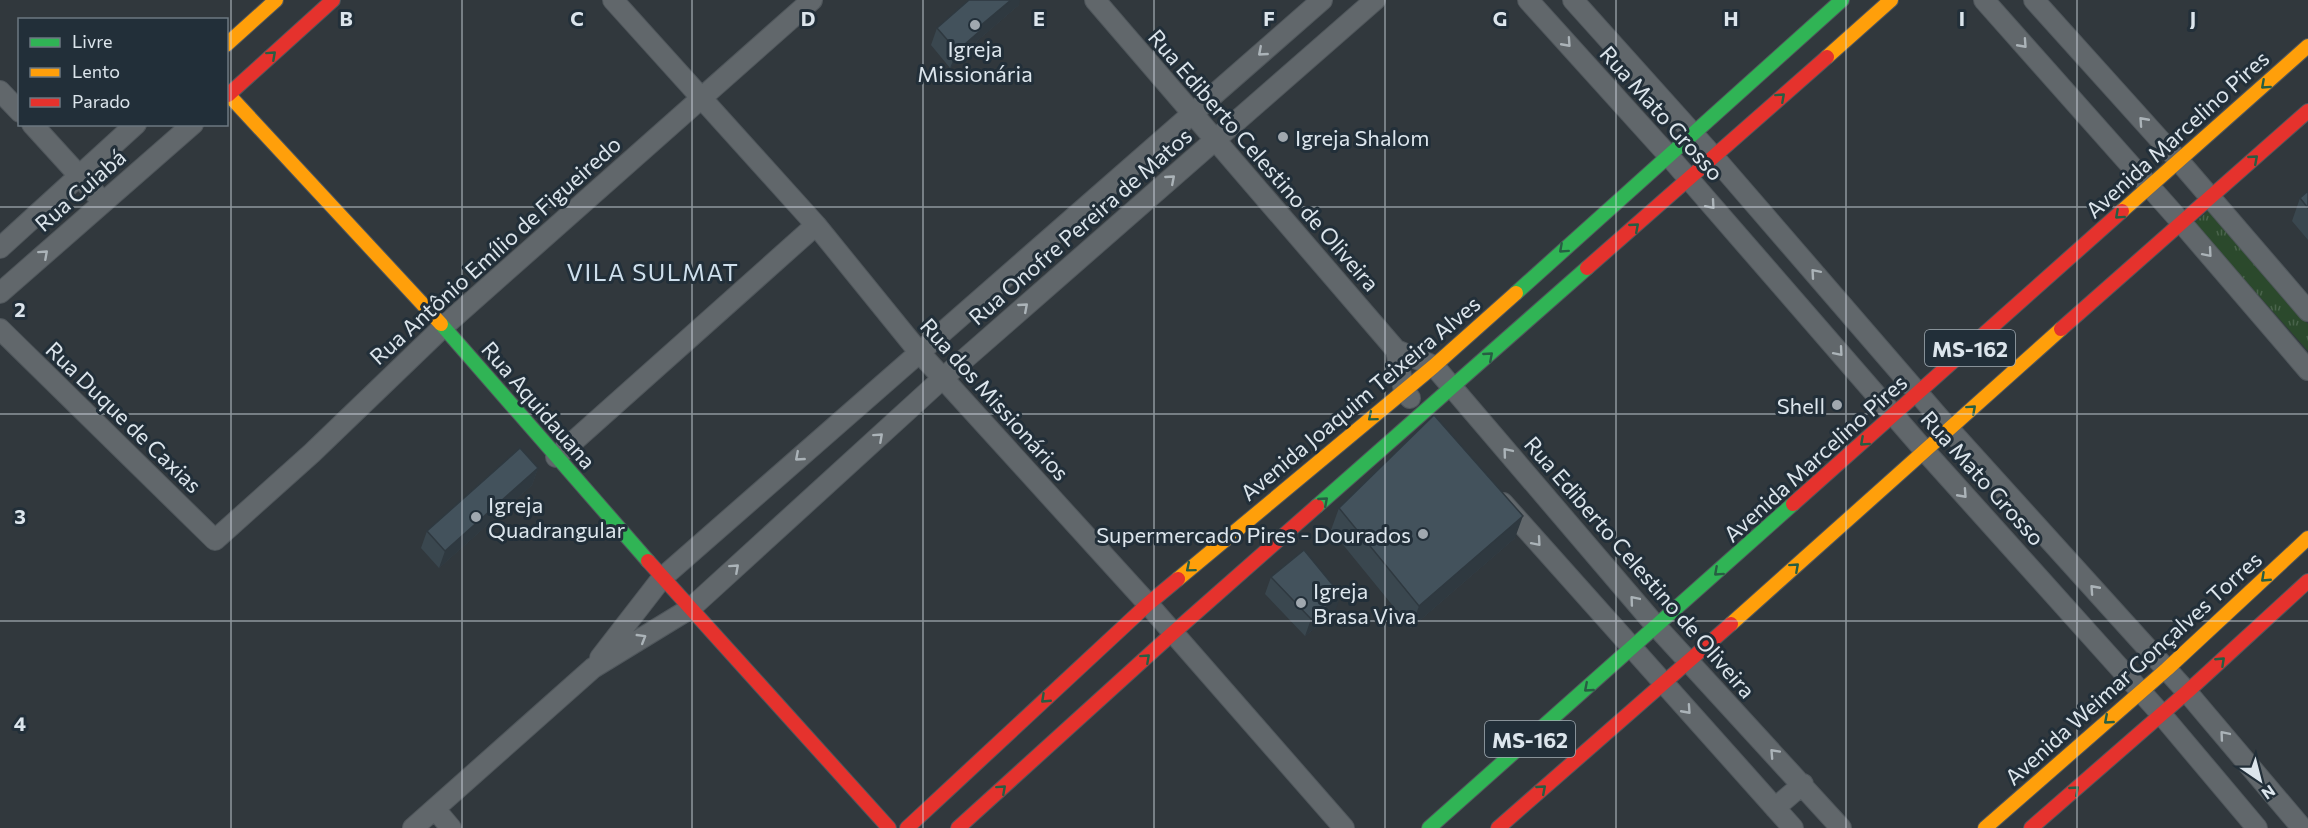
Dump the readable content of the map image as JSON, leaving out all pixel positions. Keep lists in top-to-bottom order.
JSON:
{
  "streets": {
    "main road": [
      "Avenida Marcelino Pires",
      "MS-162",
      "Avenida Joaquim Teixeira Alves",
      "Rua Aquidauana",
      "Avenida Weimar Gonçalves Torres"
    ],
    "street": [
      "Rua Mato Grosso",
      "Rua Ediberto Celestino de Oliveira",
      "Rua Cuiabá",
      "Rua Onofre Pereira de Matos",
      "Rua Antônio Emílio de Figueiredo",
      "Rua dos Missionários",
      "Rua Duque de Caxias"
    ]
  },
  "crossings": [
    ["Rua Mato Grosso", "Avenida Marcelino Pires"],
    ["Rua Mato Grosso", "MS-162"],
    ["Rua Mato Grosso", "Avenida Joaquim Teixeira Alves"],
    ["Rua Mato Grosso", "Avenida Weimar Gonçalves Torres"],
    ["Avenida Marcelino Pires", "Rua Ediberto Celestino de Oliveira"],
    ["Rua Ediberto Celestino de Oliveira", "Rua Onofre Pereira de Matos"],
    ["Rua Ediberto Celestino de Oliveira", "MS-162"],
    ["Rua Ediberto Celestino de Oliveira", "Avenida Joaquim Teixeira Alves"],
    ["Rua Onofre Pereira de Matos", "Rua dos Missionários"],
    ["Rua Onofre Pereira de Matos", "Rua Aquidauana"],
    ["Rua Antônio Emílio de Figueiredo", "Rua dos Missionários"],
    ["Rua Antônio Emílio de Figueiredo", "Rua Aquidauana"],
    ["Rua Antônio Emílio de Figueiredo", "Rua Duque de Caxias"],
    ["Avenida Joaquim Teixeira Alves", "Rua dos Missionários"]
  ],
  "districts": ["VILA SULMAT"],
  "places": [
    "Igreja Missionária",
    "Igreja Shalom",
    "Shell",
    "Igreja Quadrangular",
    "Supermercado Pires - Dourados",
    "Igreja Brasa Viva"
  ],
  "legend": ["Livre", "Lento", "Parado"],
  "north": "bottom right",
  "grid": {
    "columns": [
      "B",
      "C",
      "D",
      "E",
      "F",
      "G",
      "H",
      "I",
      "J"
    ],
    "rows": ["2", "3", "4"]
  }
}
